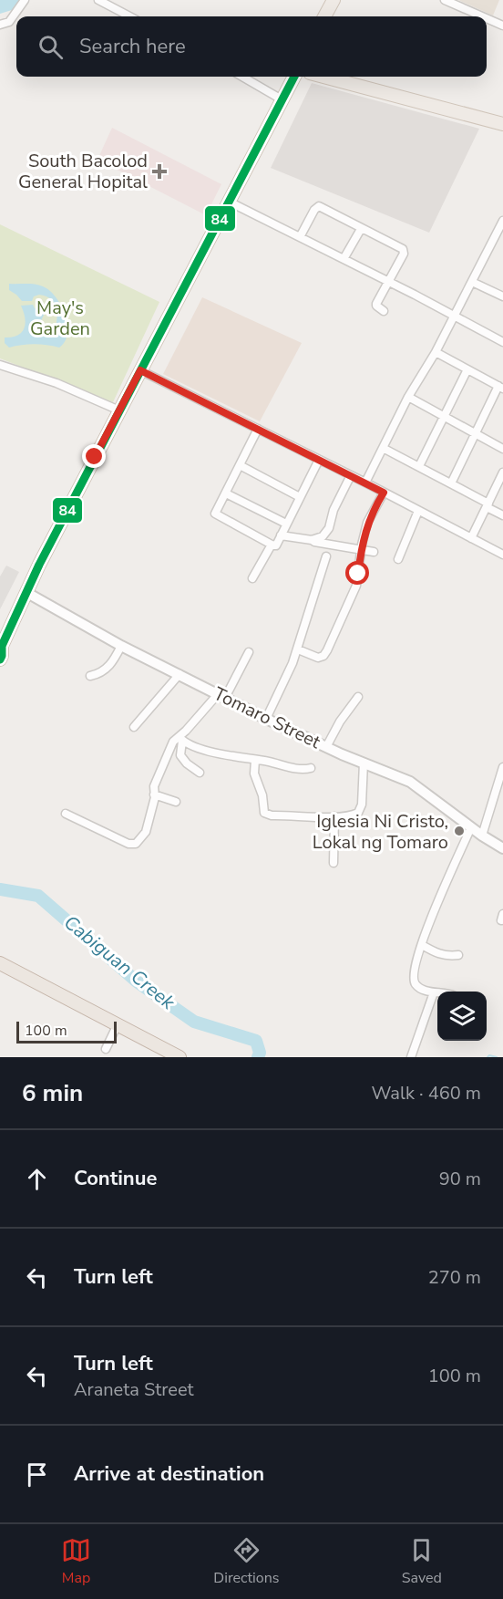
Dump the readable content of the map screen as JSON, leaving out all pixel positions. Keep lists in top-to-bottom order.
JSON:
{
  "streets": {
    "street": ["Tomaro Street"]
  },
  "water": ["Cabiguan Creek"],
  "parks": ["May's Garden"],
  "places": {
    "health": ["South Bacolod General Hopital"],
    "other": ["Iglesia Ni Cristo, Lokal ng Tomaro"]
  },
  "lines": ["transit line 84"],
  "scale_bar": "100 m",
  "page": {
    "search": "Search here",
    "scale": "100 m",
    "heading": ["6 min", "Walk · 460 m"],
    "list": [
      ["Continue", "90 m"],
      ["Turn left", "270 m"],
      ["Turn left", "Araneta Street", "100 m"],
      "Arrive at destination"
    ],
    "nav": ["Map", "Directions", "Saved"]
  }
}
